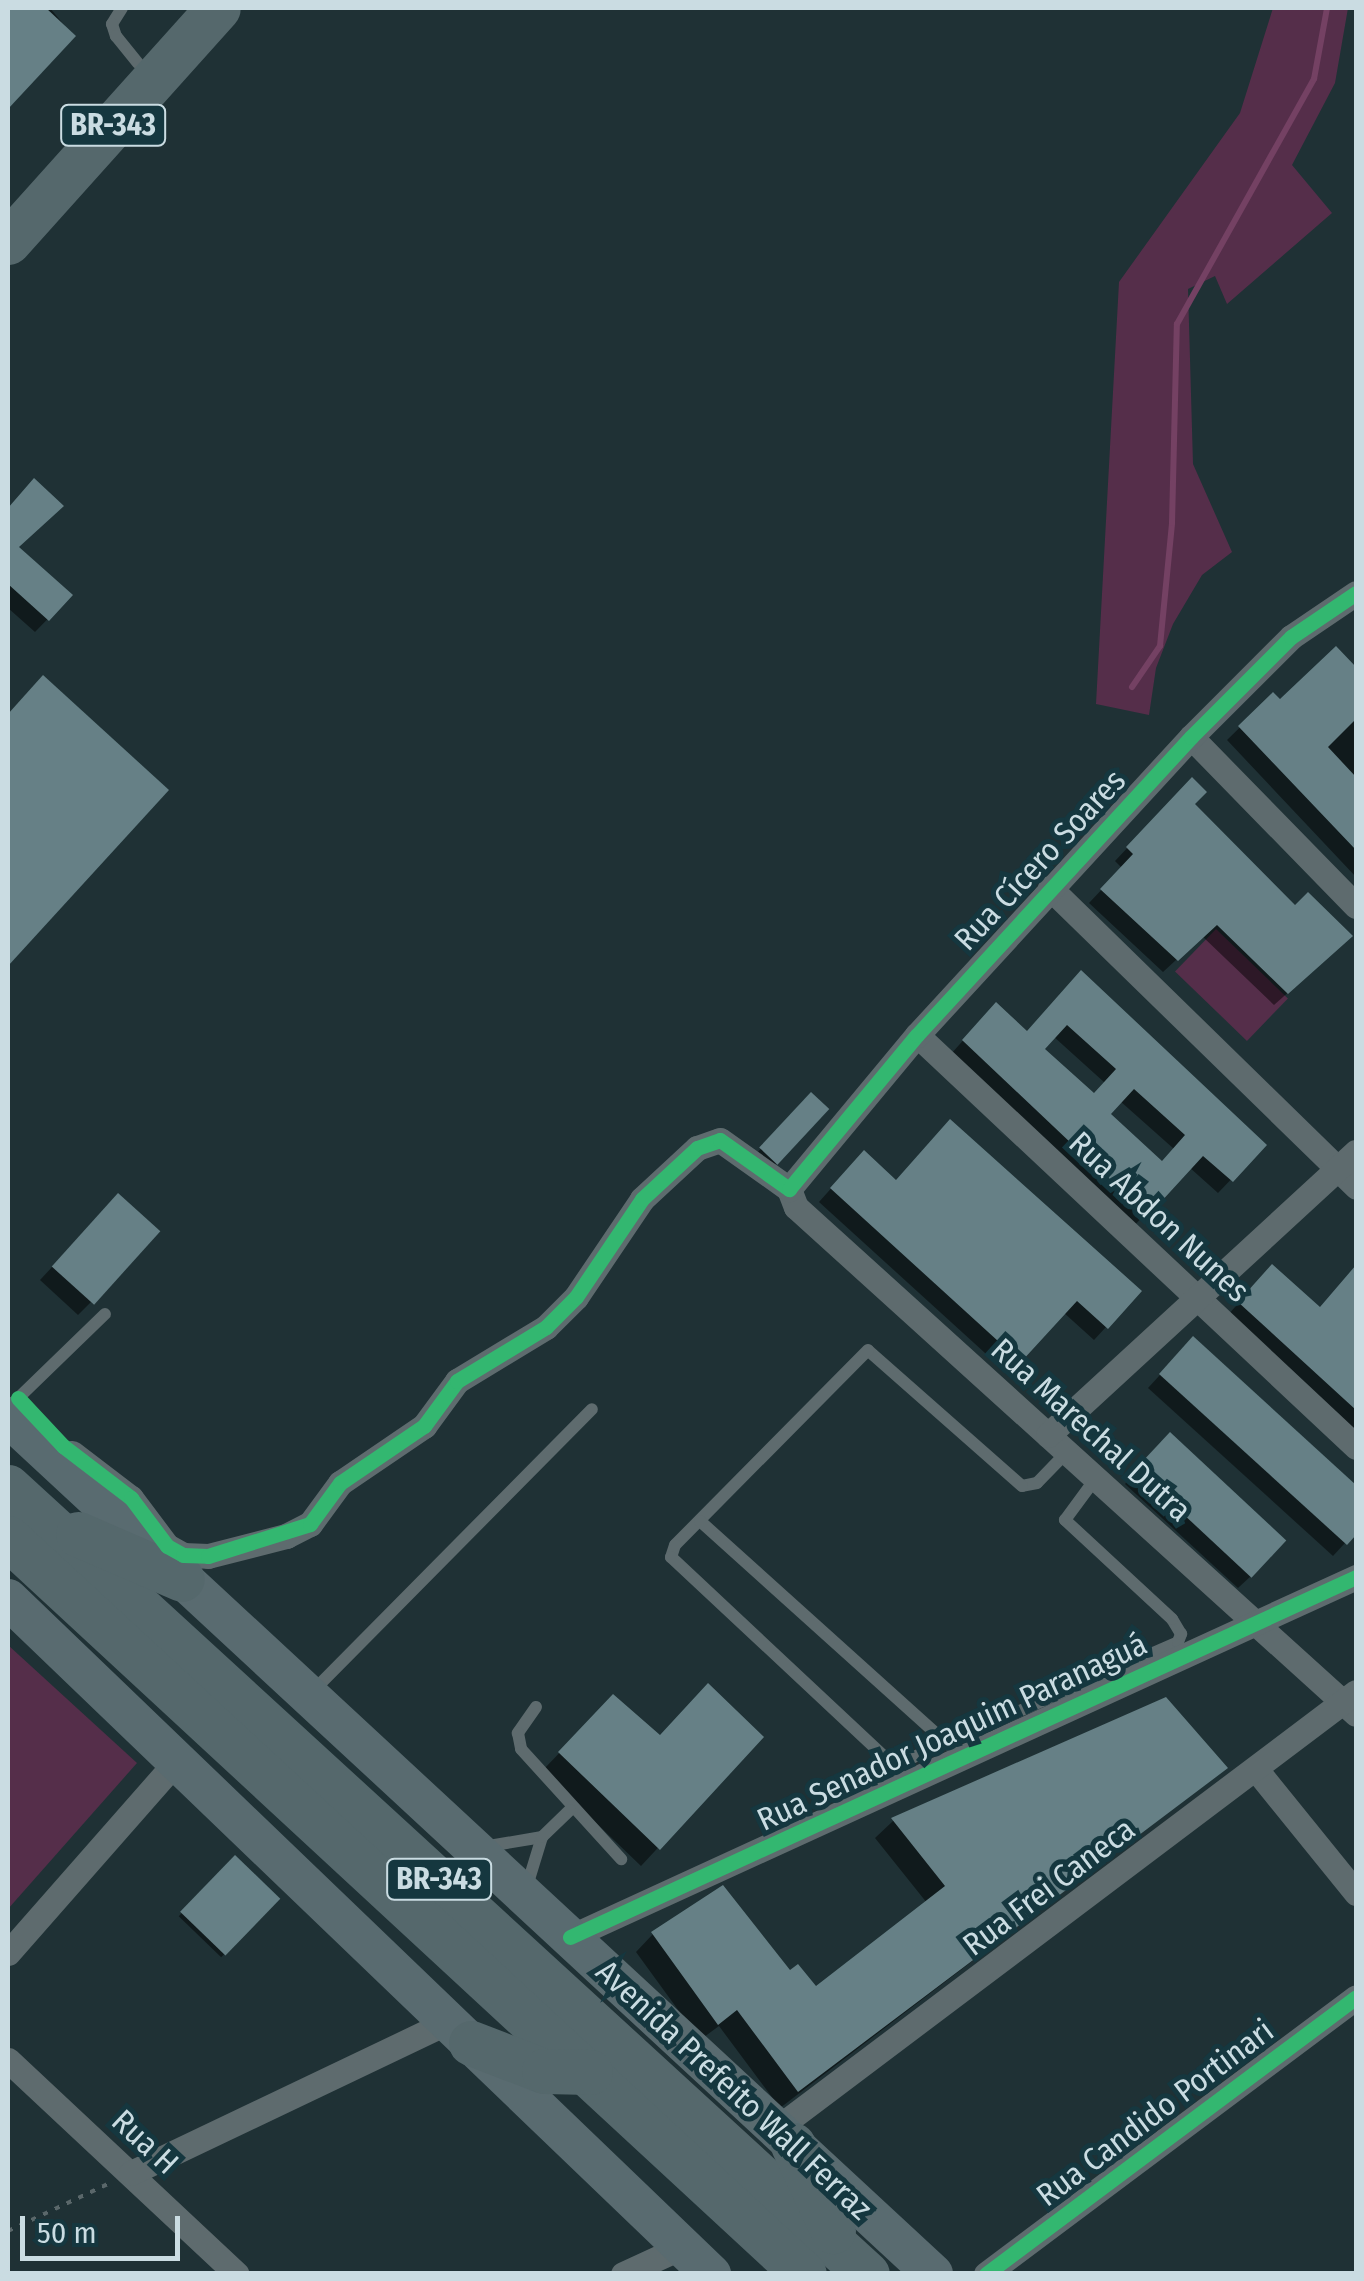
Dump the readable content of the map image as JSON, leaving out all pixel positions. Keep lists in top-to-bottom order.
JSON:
{
  "streets": {
    "highway": ["BR-343", "Avenida Prefeito Wall Ferraz"],
    "street": [
      "Rua Cícero Soares",
      "Rua Abdon Nunes",
      "Rua Marechal Dutra",
      "Rua Senador Joaquim Paranaguá",
      "Rua Frei Caneca",
      "Rua Candido Portinari",
      "Rua H"
    ]
  },
  "crossings": [
    ["BR-343", "Avenida Prefeito Wall Ferraz"],
    ["Rua Cícero Soares", "Rua Abdon Nunes"],
    ["Rua Cícero Soares", "Rua Marechal Dutra"],
    ["Rua Marechal Dutra", "Rua Senador Joaquim Paranaguá"],
    ["Rua Marechal Dutra", "Rua Frei Caneca"],
    ["Rua Marechal Dutra", "Avenida Prefeito Wall Ferraz"],
    ["Rua Senador Joaquim Paranaguá", "Avenida Prefeito Wall Ferraz"],
    ["Rua Frei Caneca", "Avenida Prefeito Wall Ferraz"]
  ],
  "scale_bar": "50 m"
}
